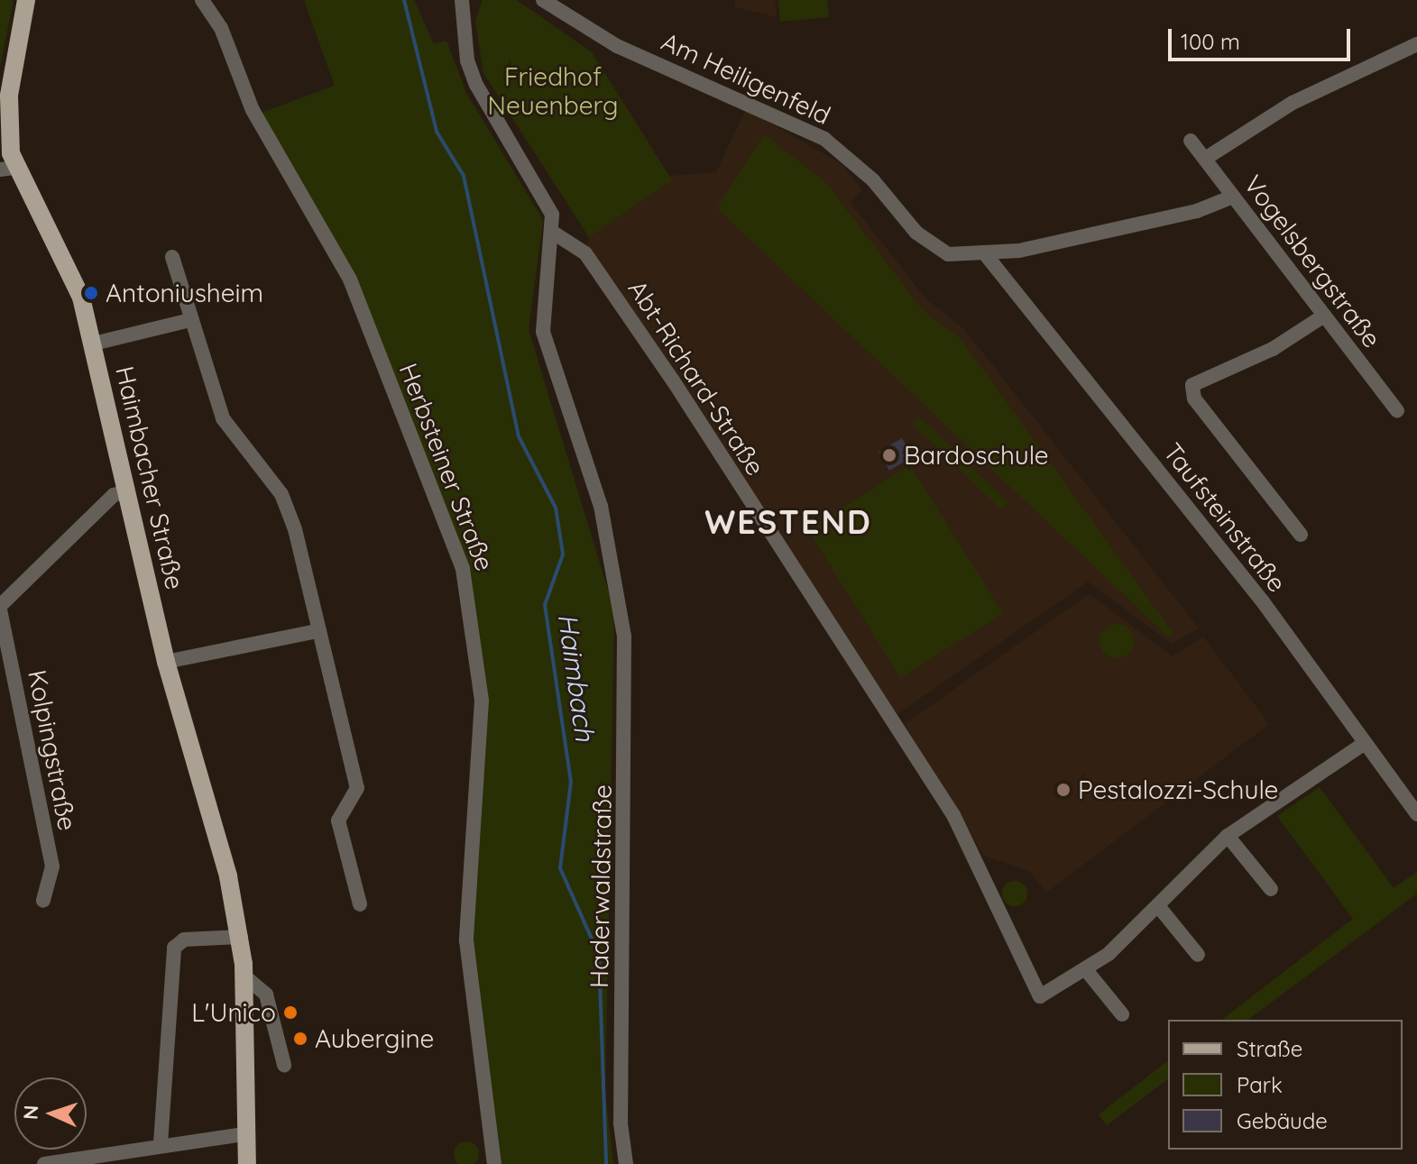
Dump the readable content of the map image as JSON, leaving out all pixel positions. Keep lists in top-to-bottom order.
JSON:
{
  "streets": {
    "main road": ["Haimbacher Straße"],
    "street": [
      "Am Heiligenfeld",
      "Vogelsbergstraße",
      "Abt-Richard-Straße",
      "Herbsteiner Straße",
      "Taufsteinstraße",
      "Kolpingstraße",
      "Haderwaldstraße"
    ]
  },
  "crossings": [
    ["Am Heiligenfeld", "Vogelsbergstraße"],
    ["Am Heiligenfeld", "Taufsteinstraße"],
    ["Abt-Richard-Straße", "Haderwaldstraße"]
  ],
  "districts": ["WESTEND"],
  "water": ["Haimbach"],
  "parks": ["Friedhof Neuenberg"],
  "places": [
    "Antoniusheim",
    "Bardoschule",
    "Pestalozzi-Schule",
    "L'Unico",
    "Aubergine"
  ],
  "legend": ["Straße", "Park", "Gebäude"],
  "scale_bar": "100 m",
  "north": "left"
}
